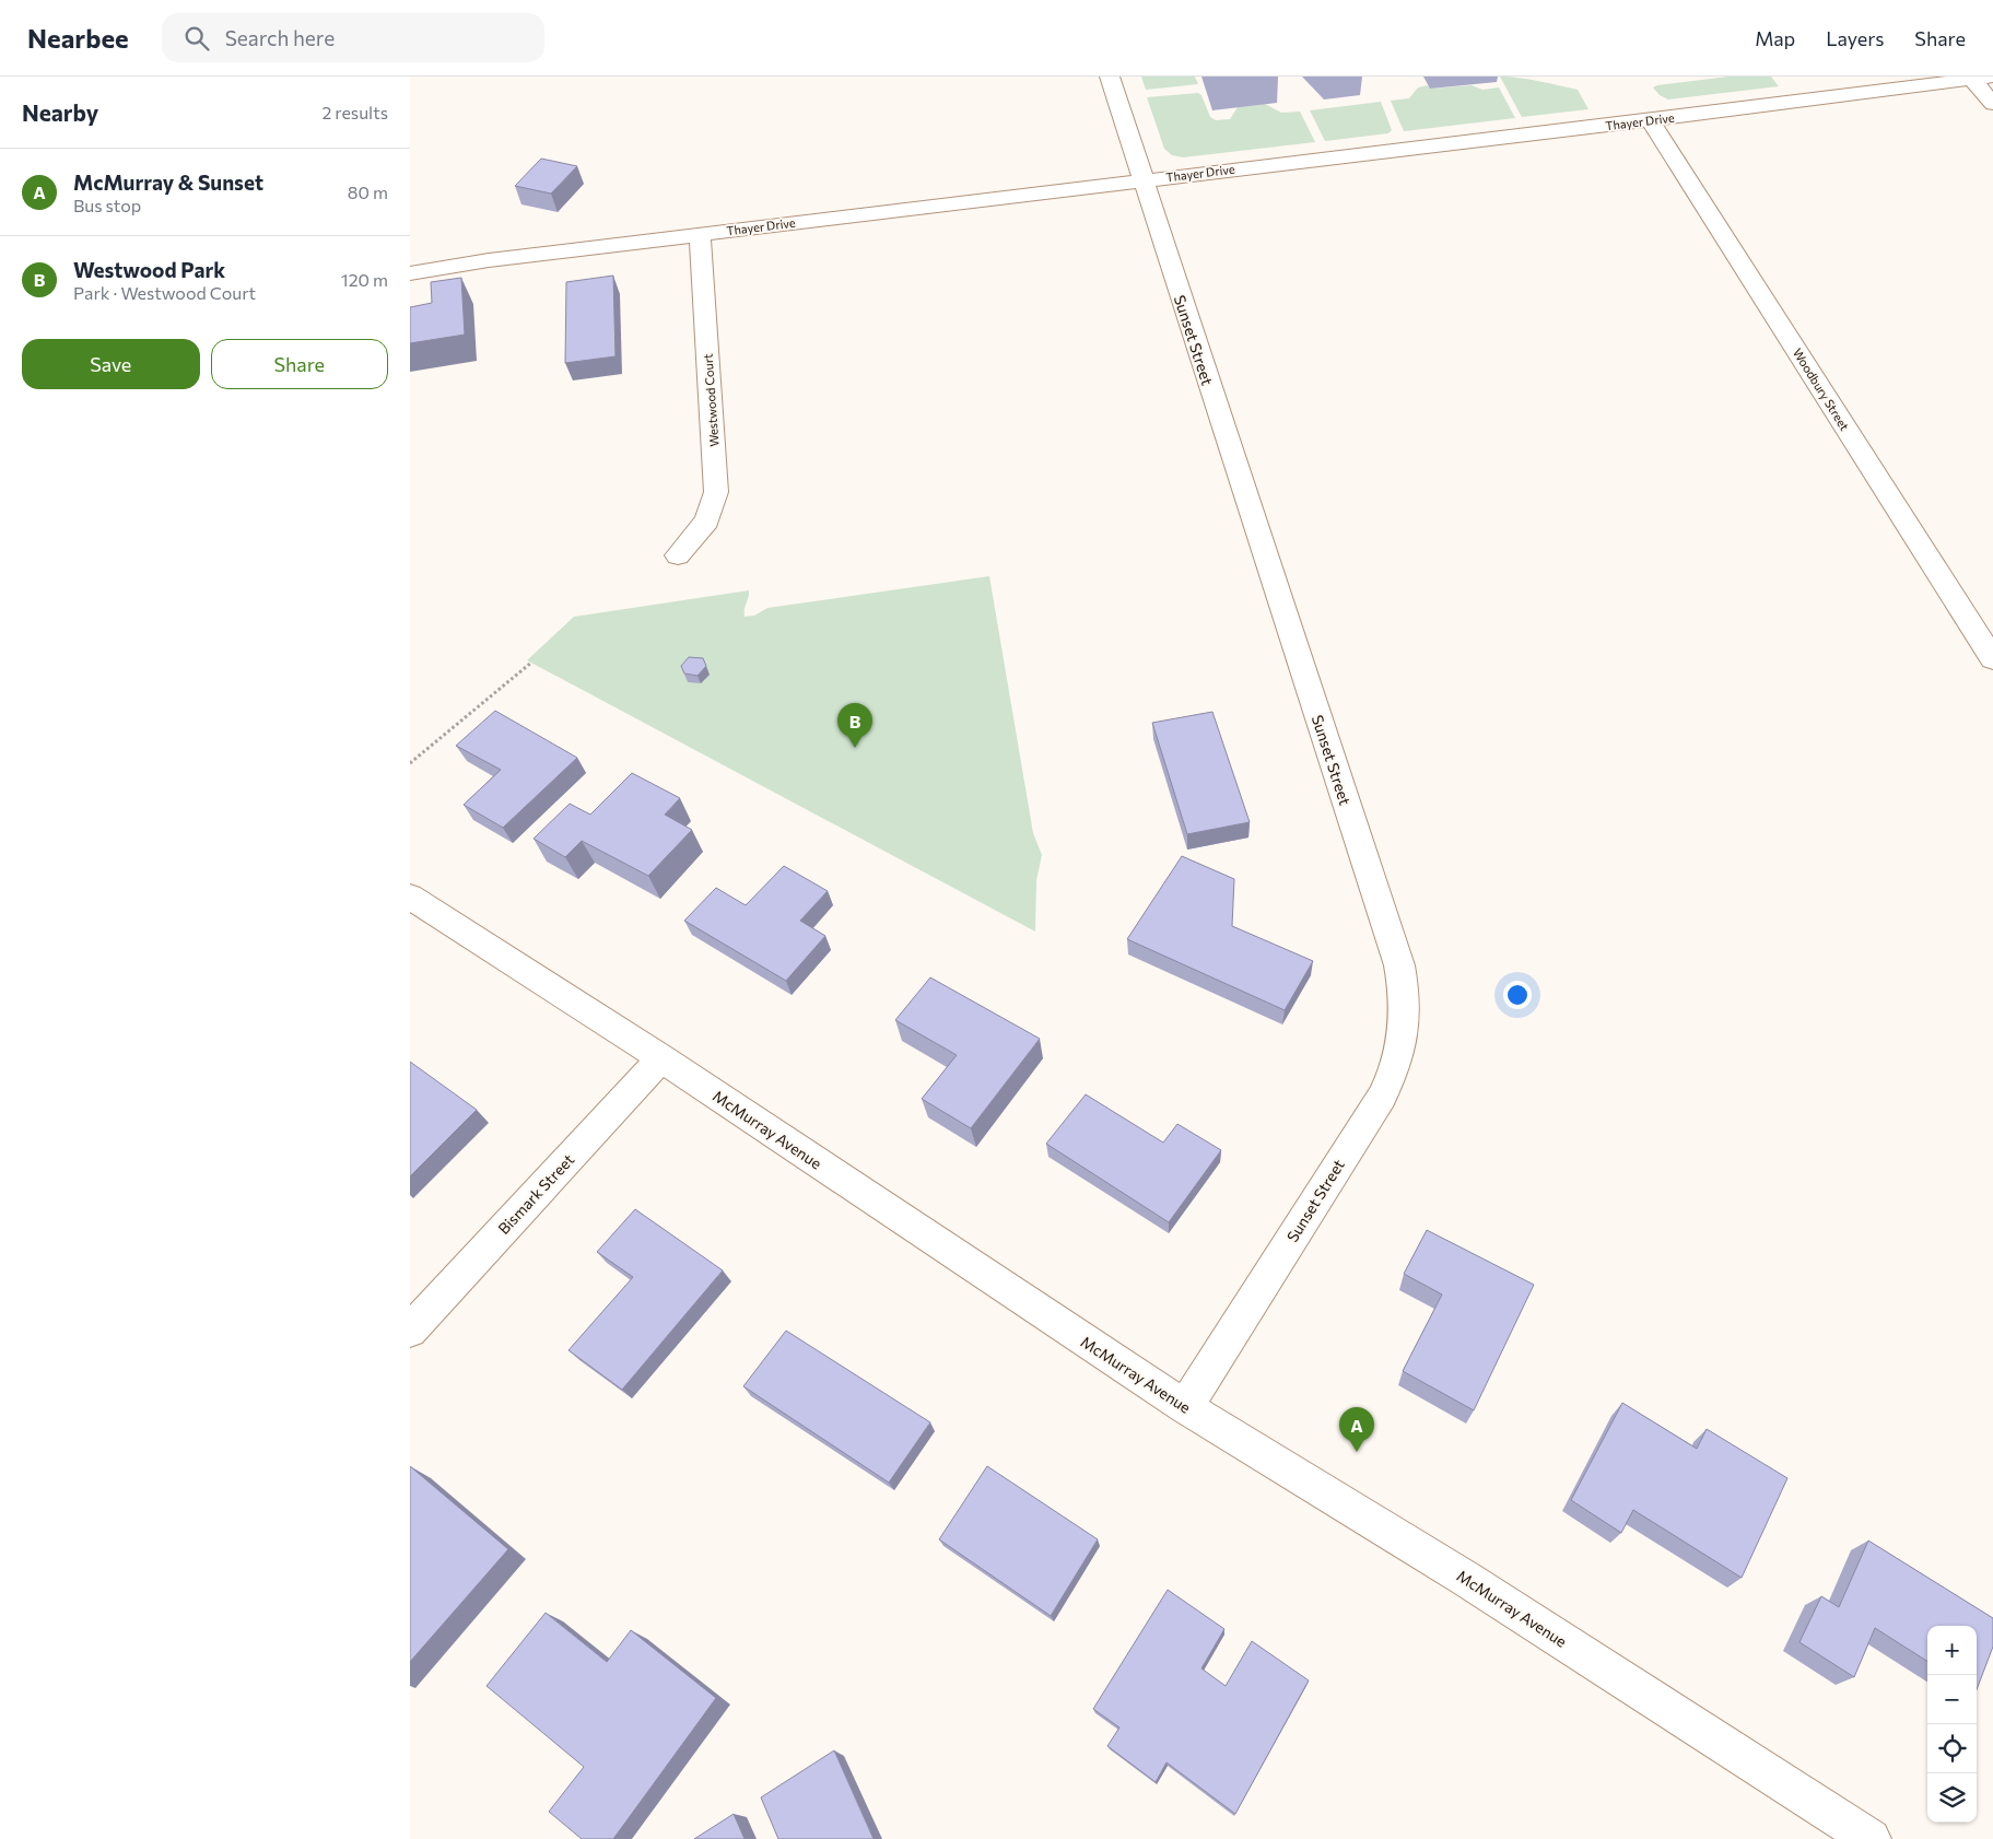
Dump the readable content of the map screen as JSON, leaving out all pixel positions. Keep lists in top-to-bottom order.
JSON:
{
  "streets": {
    "street": [
      "Thayer Drive",
      "Sunset Street",
      "Woodbury Street",
      "Westwood Court",
      "McMurray Avenue",
      "Bismark Street"
    ]
  },
  "crossings": [
    ["Thayer Drive", "Sunset Street"],
    ["Thayer Drive", "Woodbury Street"],
    ["Thayer Drive", "Westwood Court"],
    ["Sunset Street", "McMurray Avenue"],
    ["McMurray Avenue", "Bismark Street"]
  ],
  "page": {
    "header": "Nearbee",
    "search": "Search here",
    "nav": ["Map", "Layers", "Share"],
    "heading": ["Nearby", "2 results"],
    "list": [
      {
        "mark": "A",
        "name": "McMurray & Sunset",
        "note": "Bus stop",
        "value": "80 m"
      },
      {
        "mark": "B",
        "name": "Westwood Park",
        "note": "Park · Westwood Court",
        "value": "120 m"
      }
    ],
    "buttons": ["Save", "Share"],
    "pins": ["B", "A"],
    "map_buttons": ["+", "−"]
  }
}
